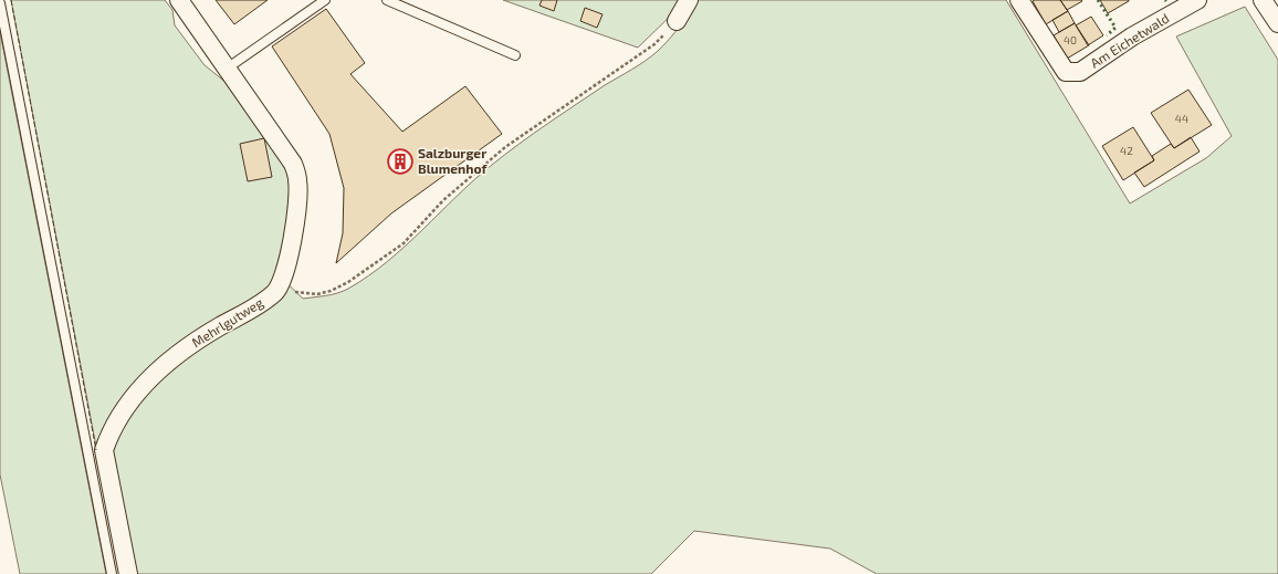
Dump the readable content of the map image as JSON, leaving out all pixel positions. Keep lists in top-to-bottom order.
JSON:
{
  "streets": {
    "street": ["Am Eichetwald", "Mehrlgutweg"]
  },
  "places": {
    "building": ["Salzburger Blumenhof"]
  },
  "house_numbers": ["40", "44", "42"]
}
